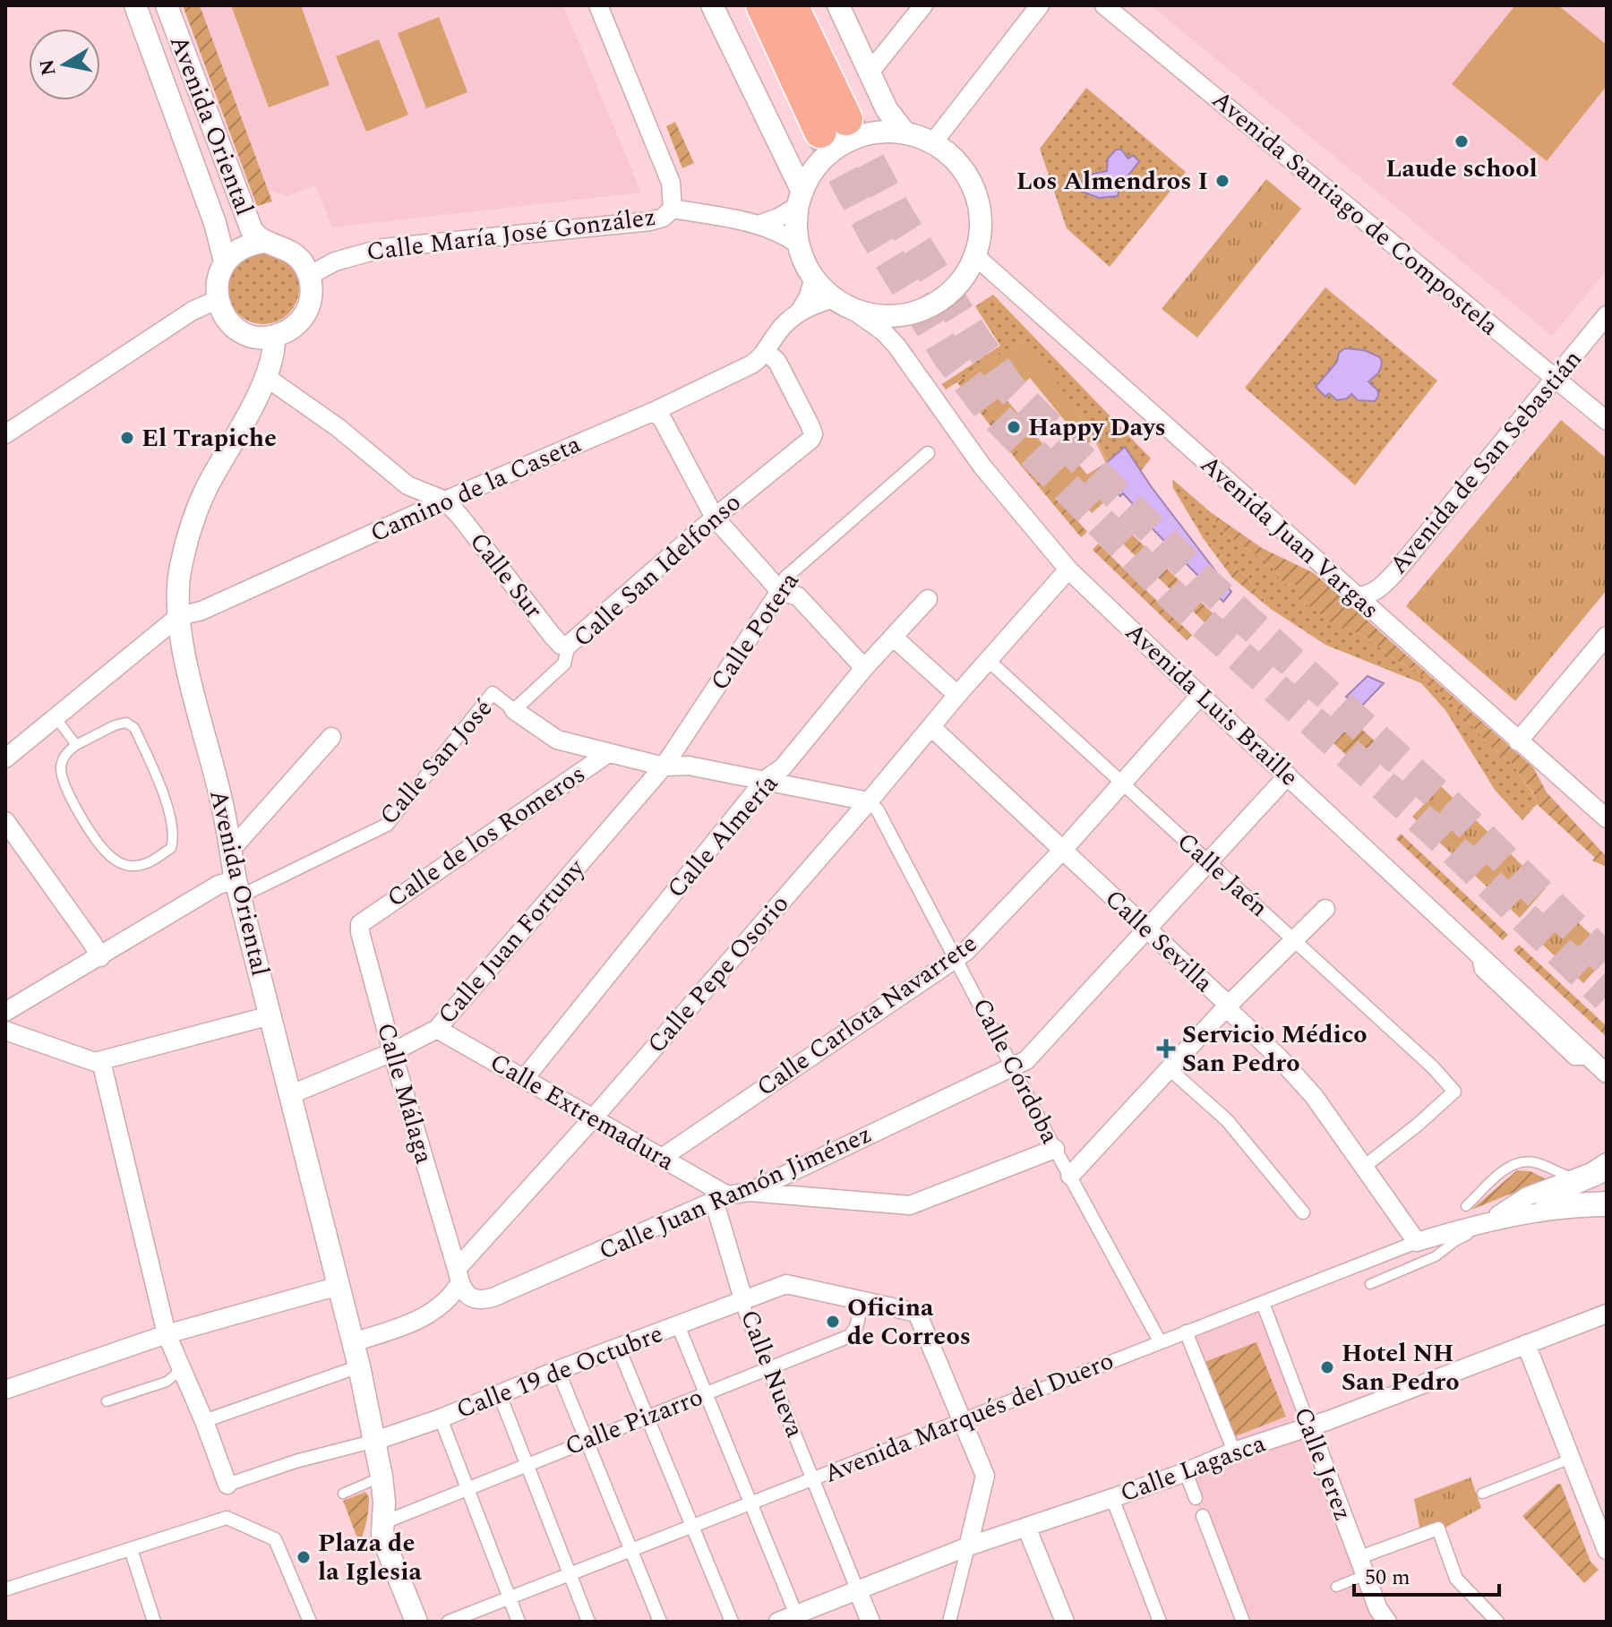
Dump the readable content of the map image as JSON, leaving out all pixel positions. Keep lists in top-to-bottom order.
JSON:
{
  "streets": {
    "street": [
      "Avenida Oriental",
      "Avenida Santiago de Compostela",
      "Calle María José González",
      "Avenida de San Sebastián",
      "Camino de la Caseta",
      "Avenida Juan Vargas",
      "Calle San Idelfonso",
      "Calle Sur",
      "Calle Potera",
      "Avenida Luis Braille",
      "Calle San José",
      "Calle de los Romeros",
      "Calle Almería",
      "Calle Jaén",
      "Calle Sevilla",
      "Calle Juan Fortuny",
      "Calle Pepe Osorio",
      "Calle Carlota Navarrete",
      "Calle Córdoba",
      "Calle Málaga",
      "Calle Extremadura",
      "Calle Juan Ramón Jiménez",
      "Calle 19 de Octubre",
      "Calle Nueva",
      "Avenida Marqués del Duero",
      "Calle Pizarro",
      "Calle Jerez",
      "Calle Lagasca"
    ]
  },
  "crossings": [
    ["Avenida Oriental", "Calle María José González"],
    ["Avenida Oriental", "Camino de la Caseta"],
    ["Avenida Oriental", "Calle San José"],
    ["Avenida Oriental", "Calle Juan Fortuny"],
    ["Avenida Oriental", "Calle Pepe Osorio"],
    ["Avenida Oriental", "Calle 19 de Octubre"],
    ["Avenida Oriental", "Calle Pizarro"],
    ["Avenida Santiago de Compostela", "Avenida de San Sebastián"],
    ["Avenida de San Sebastián", "Avenida Juan Vargas"],
    ["Camino de la Caseta", "Calle San Idelfonso"],
    ["Camino de la Caseta", "Calle Sur"],
    ["Avenida Juan Vargas", "Avenida Luis Braille"],
    ["Calle San Idelfonso", "Calle Sur"],
    ["Calle San Idelfonso", "Calle San José"],
    ["Calle Potera", "Calle Juan Fortuny"],
    ["Avenida Luis Braille", "Calle Pepe Osorio"],
    ["Avenida Luis Braille", "Calle Carlota Navarrete"],
    ["Avenida Luis Braille", "Calle Juan Ramón Jiménez"],
    ["Calle de los Romeros", "Calle Málaga"],
    ["Calle Almería", "Calle Extremadura"],
    ["Calle Jaén", "Calle Sevilla"],
    ["Calle Jaén", "Calle Pepe Osorio"],
    ["Calle Jaén", "Calle Carlota Navarrete"],
    ["Calle Jaén", "Calle Juan Ramón Jiménez"],
    ["Calle Sevilla", "Calle Pepe Osorio"],
    ["Calle Sevilla", "Calle Carlota Navarrete"],
    ["Calle Sevilla", "Calle Juan Ramón Jiménez"],
    ["Calle Sevilla", "Avenida Marqués del Duero"],
    ["Calle Juan Fortuny", "Calle Málaga"],
    ["Calle Juan Fortuny", "Calle Extremadura"],
    ["Calle Pepe Osorio", "Calle Córdoba"],
    ["Calle Pepe Osorio", "Calle Málaga"],
    ["Calle Pepe Osorio", "Calle Extremadura"],
    ["Calle Pepe Osorio", "Calle Juan Ramón Jiménez"],
    ["Calle Carlota Navarrete", "Calle Córdoba"],
    ["Calle Carlota Navarrete", "Calle Extremadura"],
    ["Calle Córdoba", "Calle Juan Ramón Jiménez"],
    ["Calle Córdoba", "Avenida Marqués del Duero"],
    ["Calle Málaga", "Calle Juan Ramón Jiménez"],
    ["Calle Extremadura", "Calle Juan Ramón Jiménez"],
    ["Calle Extremadura", "Calle Nueva"],
    ["Calle Juan Ramón Jiménez", "Calle Nueva"],
    ["Calle 19 de Octubre", "Calle Nueva"],
    ["Calle 19 de Octubre", "Avenida Marqués del Duero"],
    ["Calle 19 de Octubre", "Calle Pizarro"],
    ["Calle Nueva", "Avenida Marqués del Duero"],
    ["Calle Nueva", "Calle Pizarro"],
    ["Calle Nueva", "Calle Lagasca"],
    ["Avenida Marqués del Duero", "Calle Jerez"],
    ["Calle Jerez", "Calle Lagasca"]
  ],
  "places": {
    "other": [
      "Laude school",
      "Los Almendros I",
      "Happy Days",
      "El Trapiche",
      "Oficina de Correos",
      "Hotel NH San Pedro",
      "Plaza de la Iglesia"
    ],
    "health": ["Servicio Médico San Pedro"]
  },
  "scale_bar": "50 m",
  "north": "left"
}
